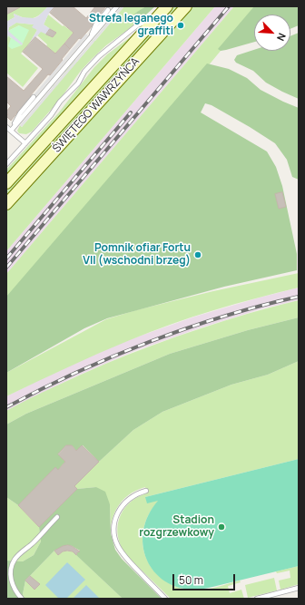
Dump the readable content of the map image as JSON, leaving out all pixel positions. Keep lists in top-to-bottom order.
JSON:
{
  "streets": {
    "main road": ["ŚWIĘTEGO WAWRZYŃCA"]
  },
  "places": ["Strefa leganego graffiti", "Pomnik ofiar Fortu VII (wschodni brzeg)", "Stadion rozgrzewkowy"],
  "scale_bar": "50 m",
  "north": "bottom right"
}
